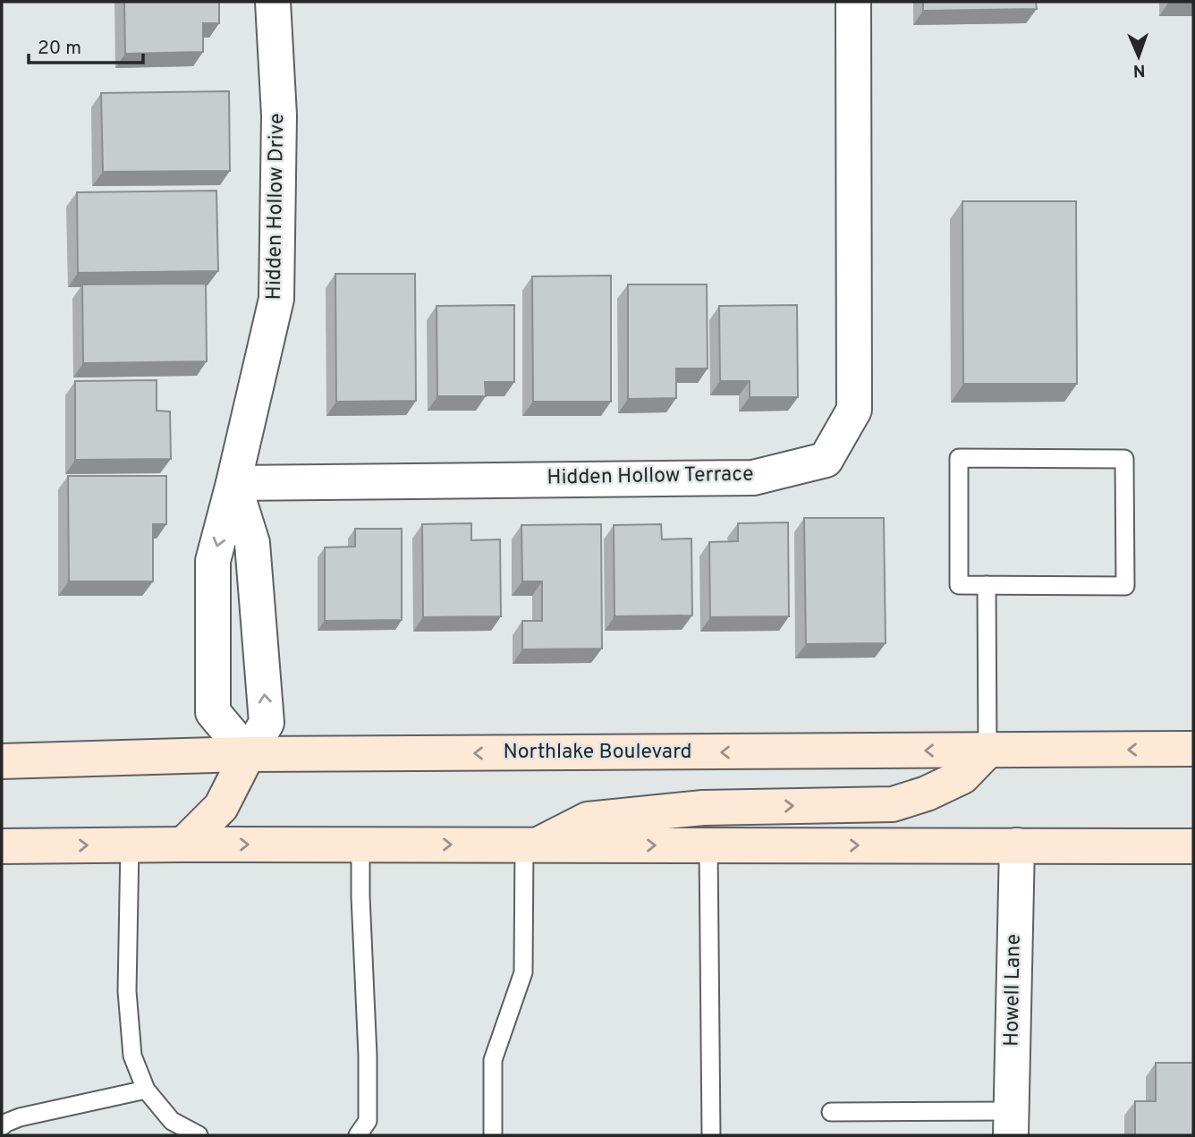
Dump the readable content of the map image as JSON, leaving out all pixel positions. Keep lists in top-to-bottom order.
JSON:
{
  "streets": {
    "main road": ["Northlake Boulevard"],
    "street": ["Hidden Hollow Drive", "Hidden Hollow Terrace", "Howell Lane"]
  },
  "crossings": [
    ["Hidden Hollow Drive", "Hidden Hollow Terrace"],
    ["Hidden Hollow Drive", "Northlake Boulevard"]
  ],
  "scale_bar": "20 m",
  "north": "bottom"
}
